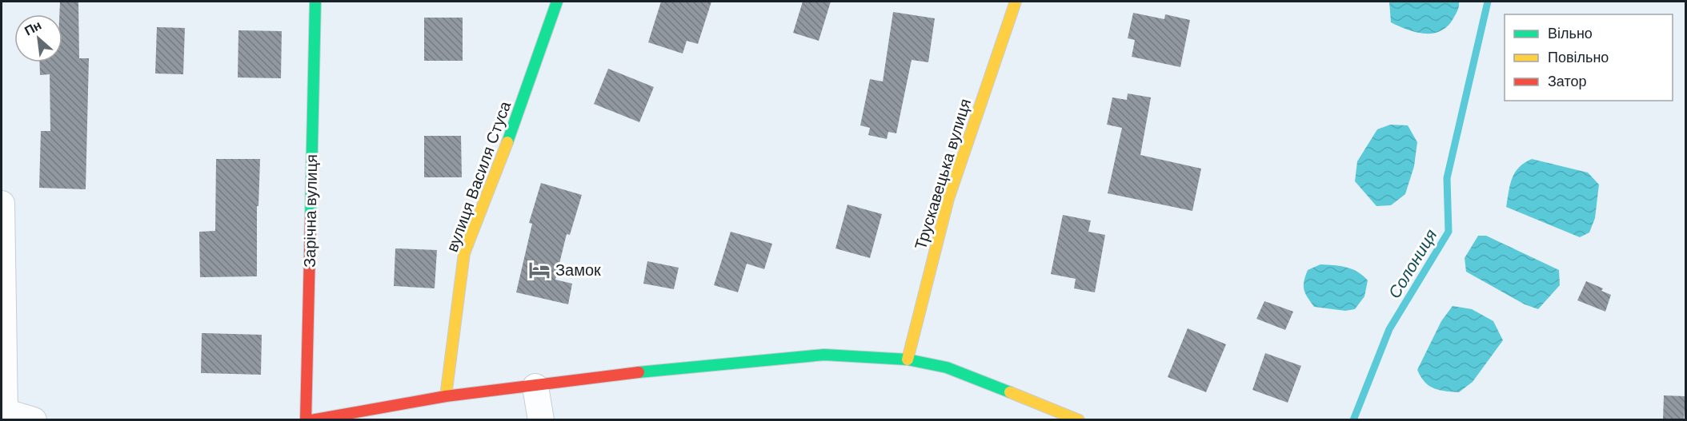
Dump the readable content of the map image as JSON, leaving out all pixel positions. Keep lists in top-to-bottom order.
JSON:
{
  "streets": {
    "street": ["Трускавецька вулиця", "вулиця Василя Стуса", "Зарічна вулиця"]
  },
  "water": ["Солониця"],
  "places": {
    "hotel": ["Замок"]
  },
  "legend": ["Вільно", "Повільно", "Затор"],
  "north": "top left"
}
